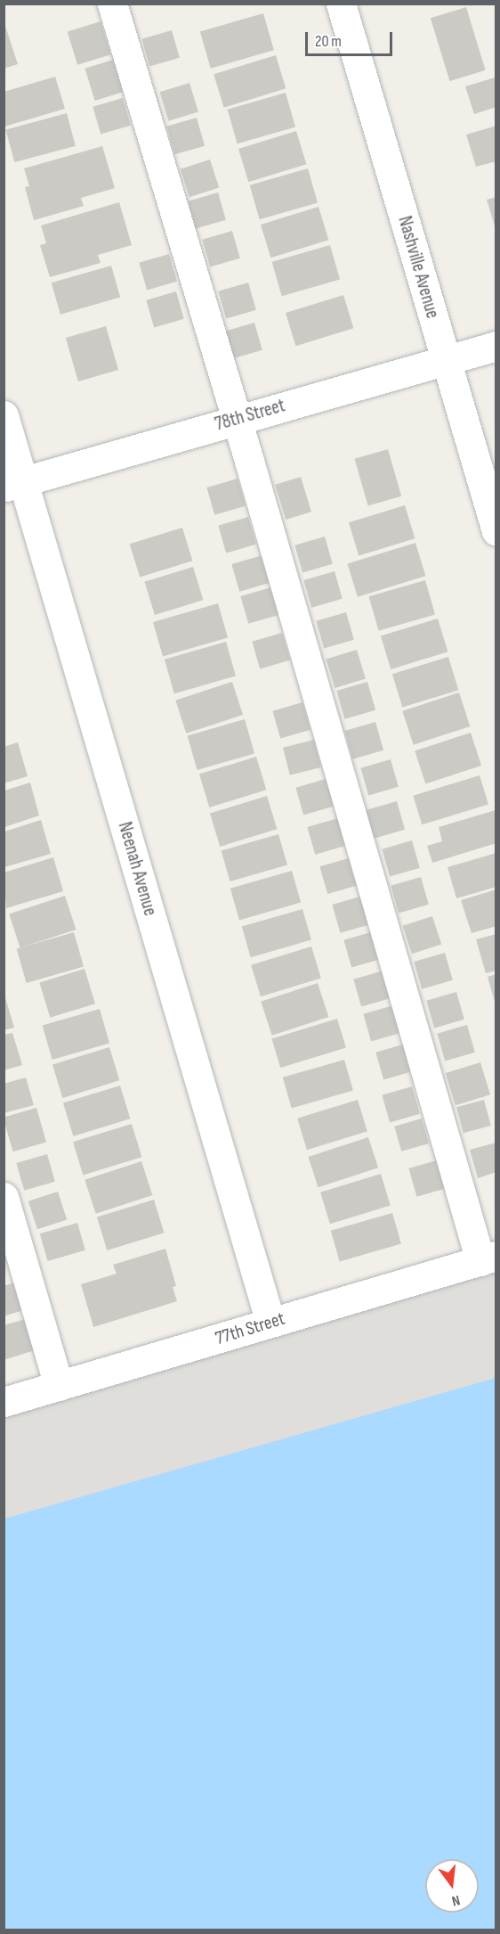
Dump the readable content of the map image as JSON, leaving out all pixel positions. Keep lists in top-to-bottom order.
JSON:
{
  "streets": {
    "street": [
      "Nashville Avenue",
      "78th Street",
      "Neenah Avenue",
      "77th Street"
    ]
  },
  "crossings": [
    ["Nashville Avenue", "78th Street"],
    ["78th Street", "Neenah Avenue"],
    ["Neenah Avenue", "77th Street"]
  ],
  "scale_bar": "20 m",
  "north": "bottom"
}
